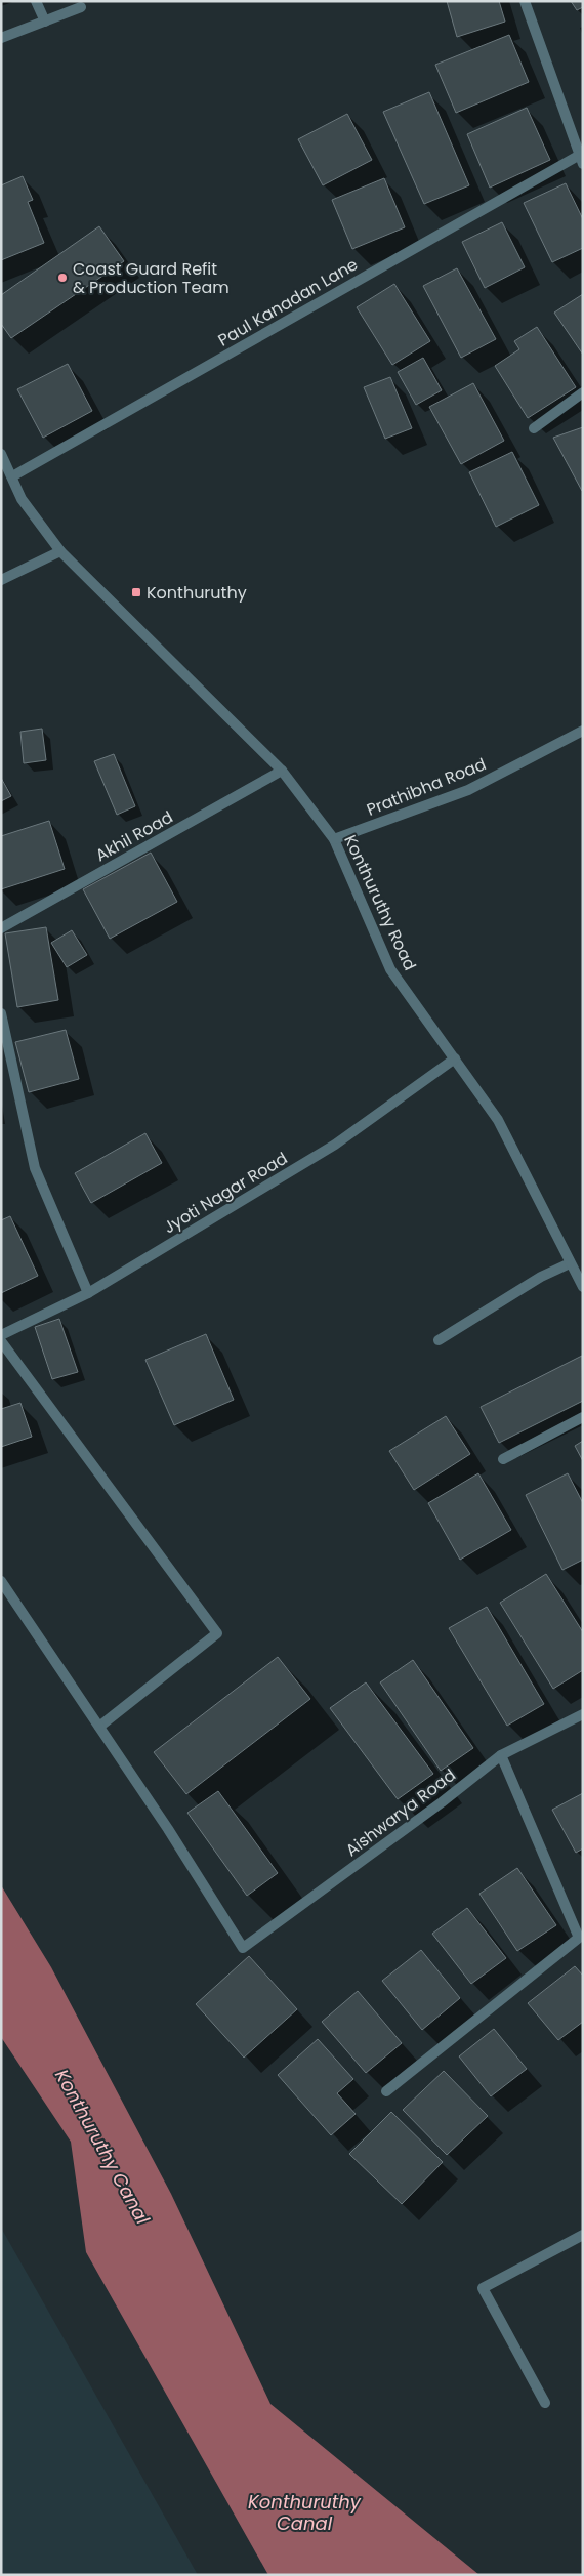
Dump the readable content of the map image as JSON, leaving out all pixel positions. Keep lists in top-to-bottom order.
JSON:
{
  "streets": {
    "street": [
      "Paul Kanadan Lane",
      "Prathibha Road",
      "Akhil Road",
      "Konthuruthy Road",
      "Jyoti Nagar Road",
      "Aishwarya Road"
    ]
  },
  "crossings": [
    ["Paul Kanadan Lane", "Konthuruthy Road"],
    ["Prathibha Road", "Konthuruthy Road"],
    ["Akhil Road", "Konthuruthy Road"],
    ["Konthuruthy Road", "Jyoti Nagar Road"]
  ],
  "water": ["Konthuruthy Canal"],
  "places": {
    "other": ["Coast Guard Refit & Production Team"],
    "transit": ["Konthuruthy"]
  }
}
